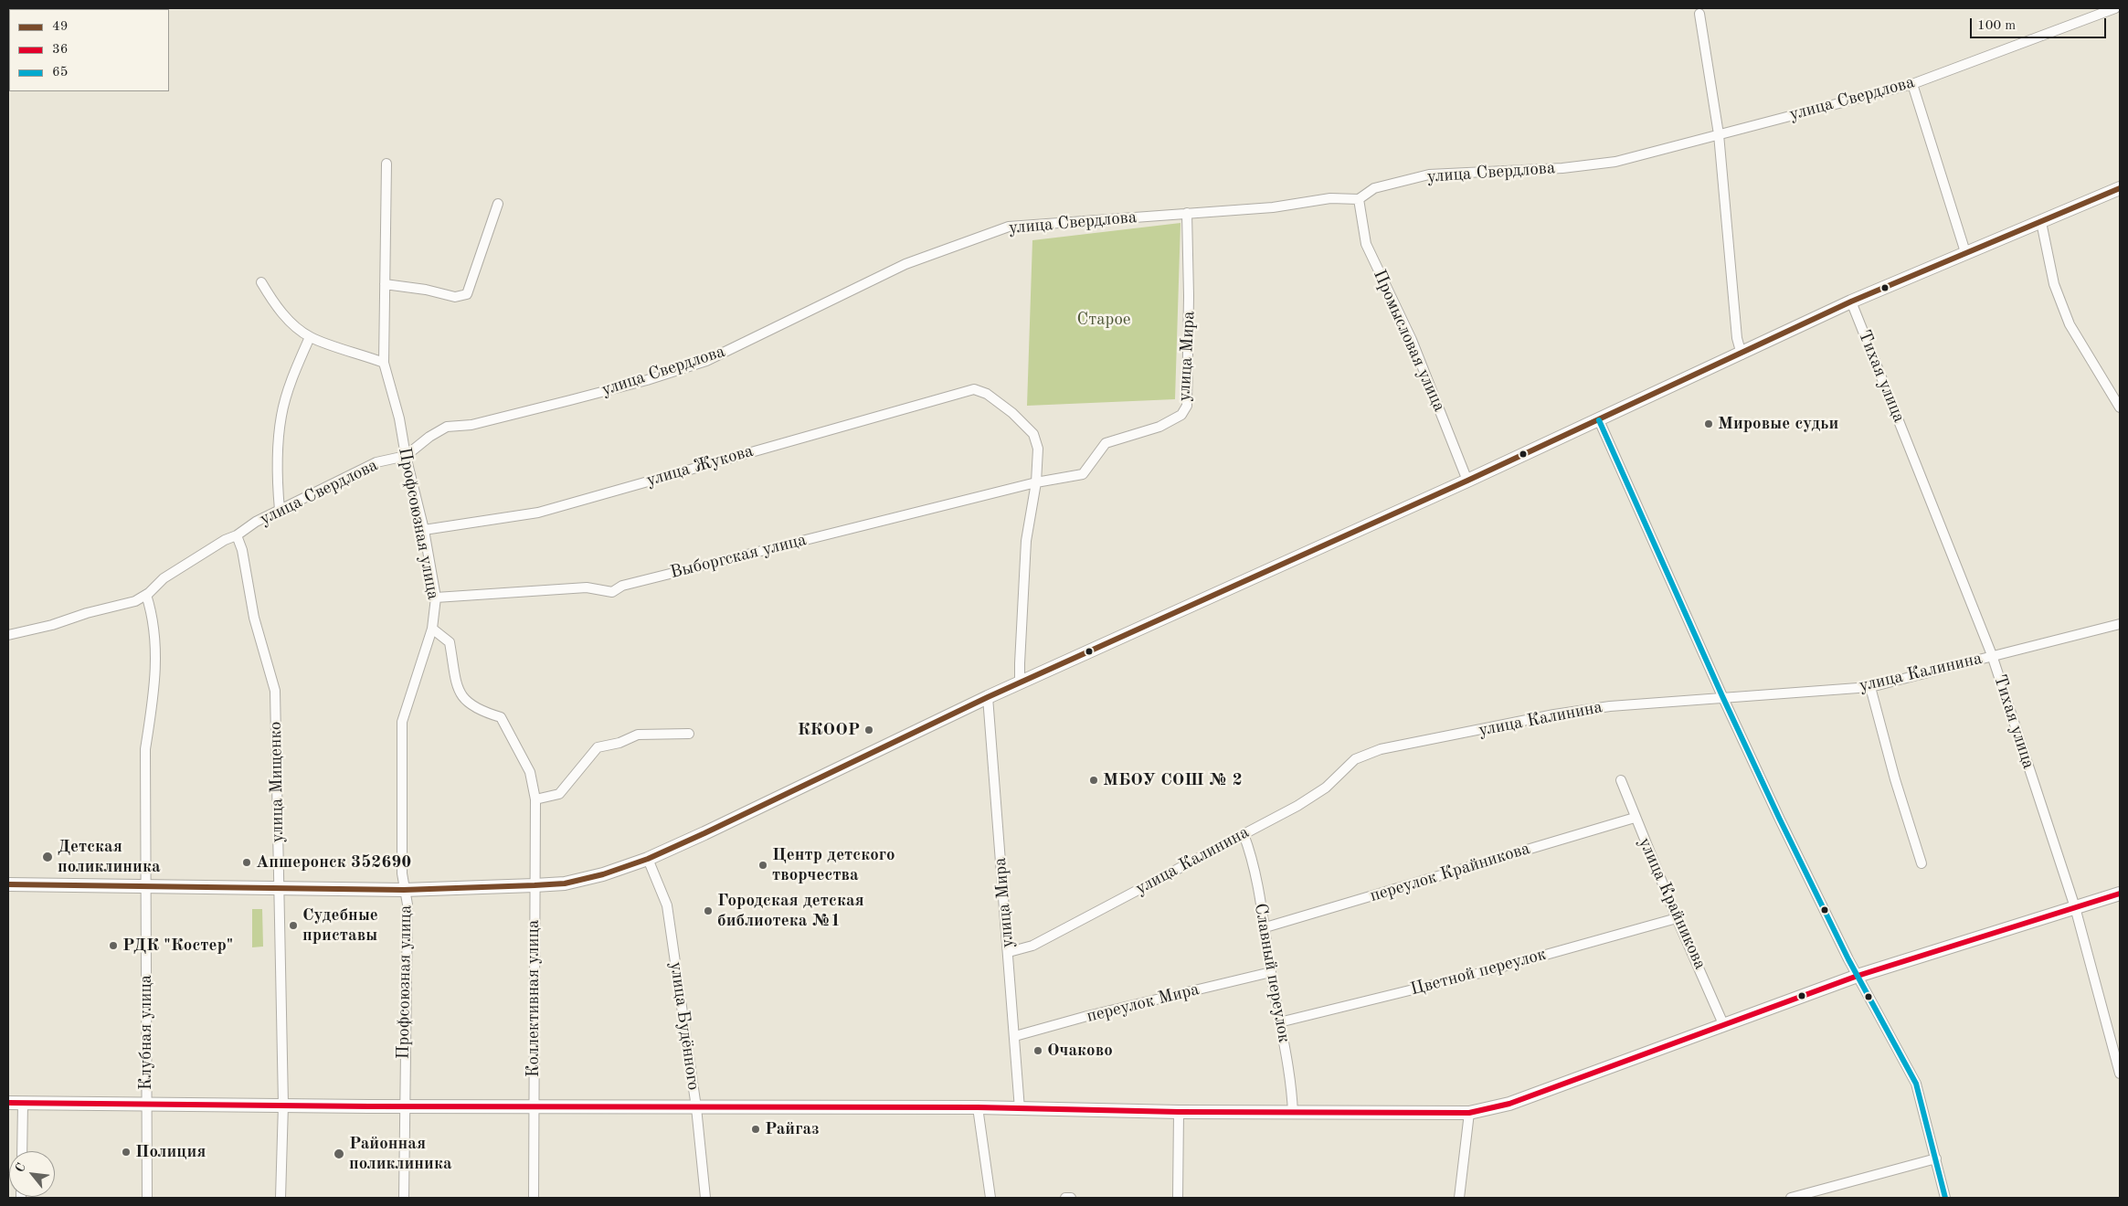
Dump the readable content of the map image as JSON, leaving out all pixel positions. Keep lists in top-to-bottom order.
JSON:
{
  "streets": {
    "street": [
      "улица Свердлова",
      "Промысловая улица",
      "улица Мира",
      "Тихая улица",
      "улица Жукова",
      "Профсоюзная улица",
      "Выборгская улица",
      "улица Калинина",
      "улица Мищенко",
      "переулок Крайникова",
      "улица Крайникова",
      "Цветной переулок",
      "Славный переулок",
      "Коллективная улица",
      "переулок Мира",
      "улица Будённого",
      "Клубная улица"
    ]
  },
  "crossings": [
    ["улица Свердлова", "Промысловая улица"],
    ["улица Свердлова", "улица Мира"],
    ["улица Свердлова", "Профсоюзная улица"],
    ["улица Свердлова", "улица Мищенко"],
    ["улица Свердлова", "Клубная улица"],
    ["улица Мира", "улица Жукова"],
    ["улица Мира", "Выборгская улица"],
    ["улица Мира", "улица Калинина"],
    ["улица Мира", "переулок Мира"],
    ["Тихая улица", "улица Калинина"],
    ["улица Жукова", "Профсоюзная улица"],
    ["улица Жукова", "Выборгская улица"],
    ["Профсоюзная улица", "Выборгская улица"],
    ["Профсоюзная улица", "Коллективная улица"],
    ["улица Калинина", "Славный переулок"],
    ["переулок Крайникова", "улица Крайникова"],
    ["переулок Крайникова", "Славный переулок"],
    ["улица Крайникова", "Цветной переулок"],
    ["Цветной переулок", "Славный переулок"],
    ["Славный переулок", "переулок Мира"]
  ],
  "parks": ["Старое"],
  "places": [
    "Мировые судьи",
    "ККООР",
    "МБОУ СОШ № 2",
    "Детская поликлиника",
    "Апшеронск 352690",
    "Центр детского творчества",
    "Городская детская библиотека №1",
    "Судебные приставы",
    "РДК \"Костер\"",
    "Очаково",
    "Райгаз",
    "Полиция",
    "Районная поликлиника"
  ],
  "lines": ["transit line 49", "transit line 65", "transit line 36"],
  "legend": ["49", "36", "65"],
  "scale_bar": "100 m",
  "north": "top left"
}
